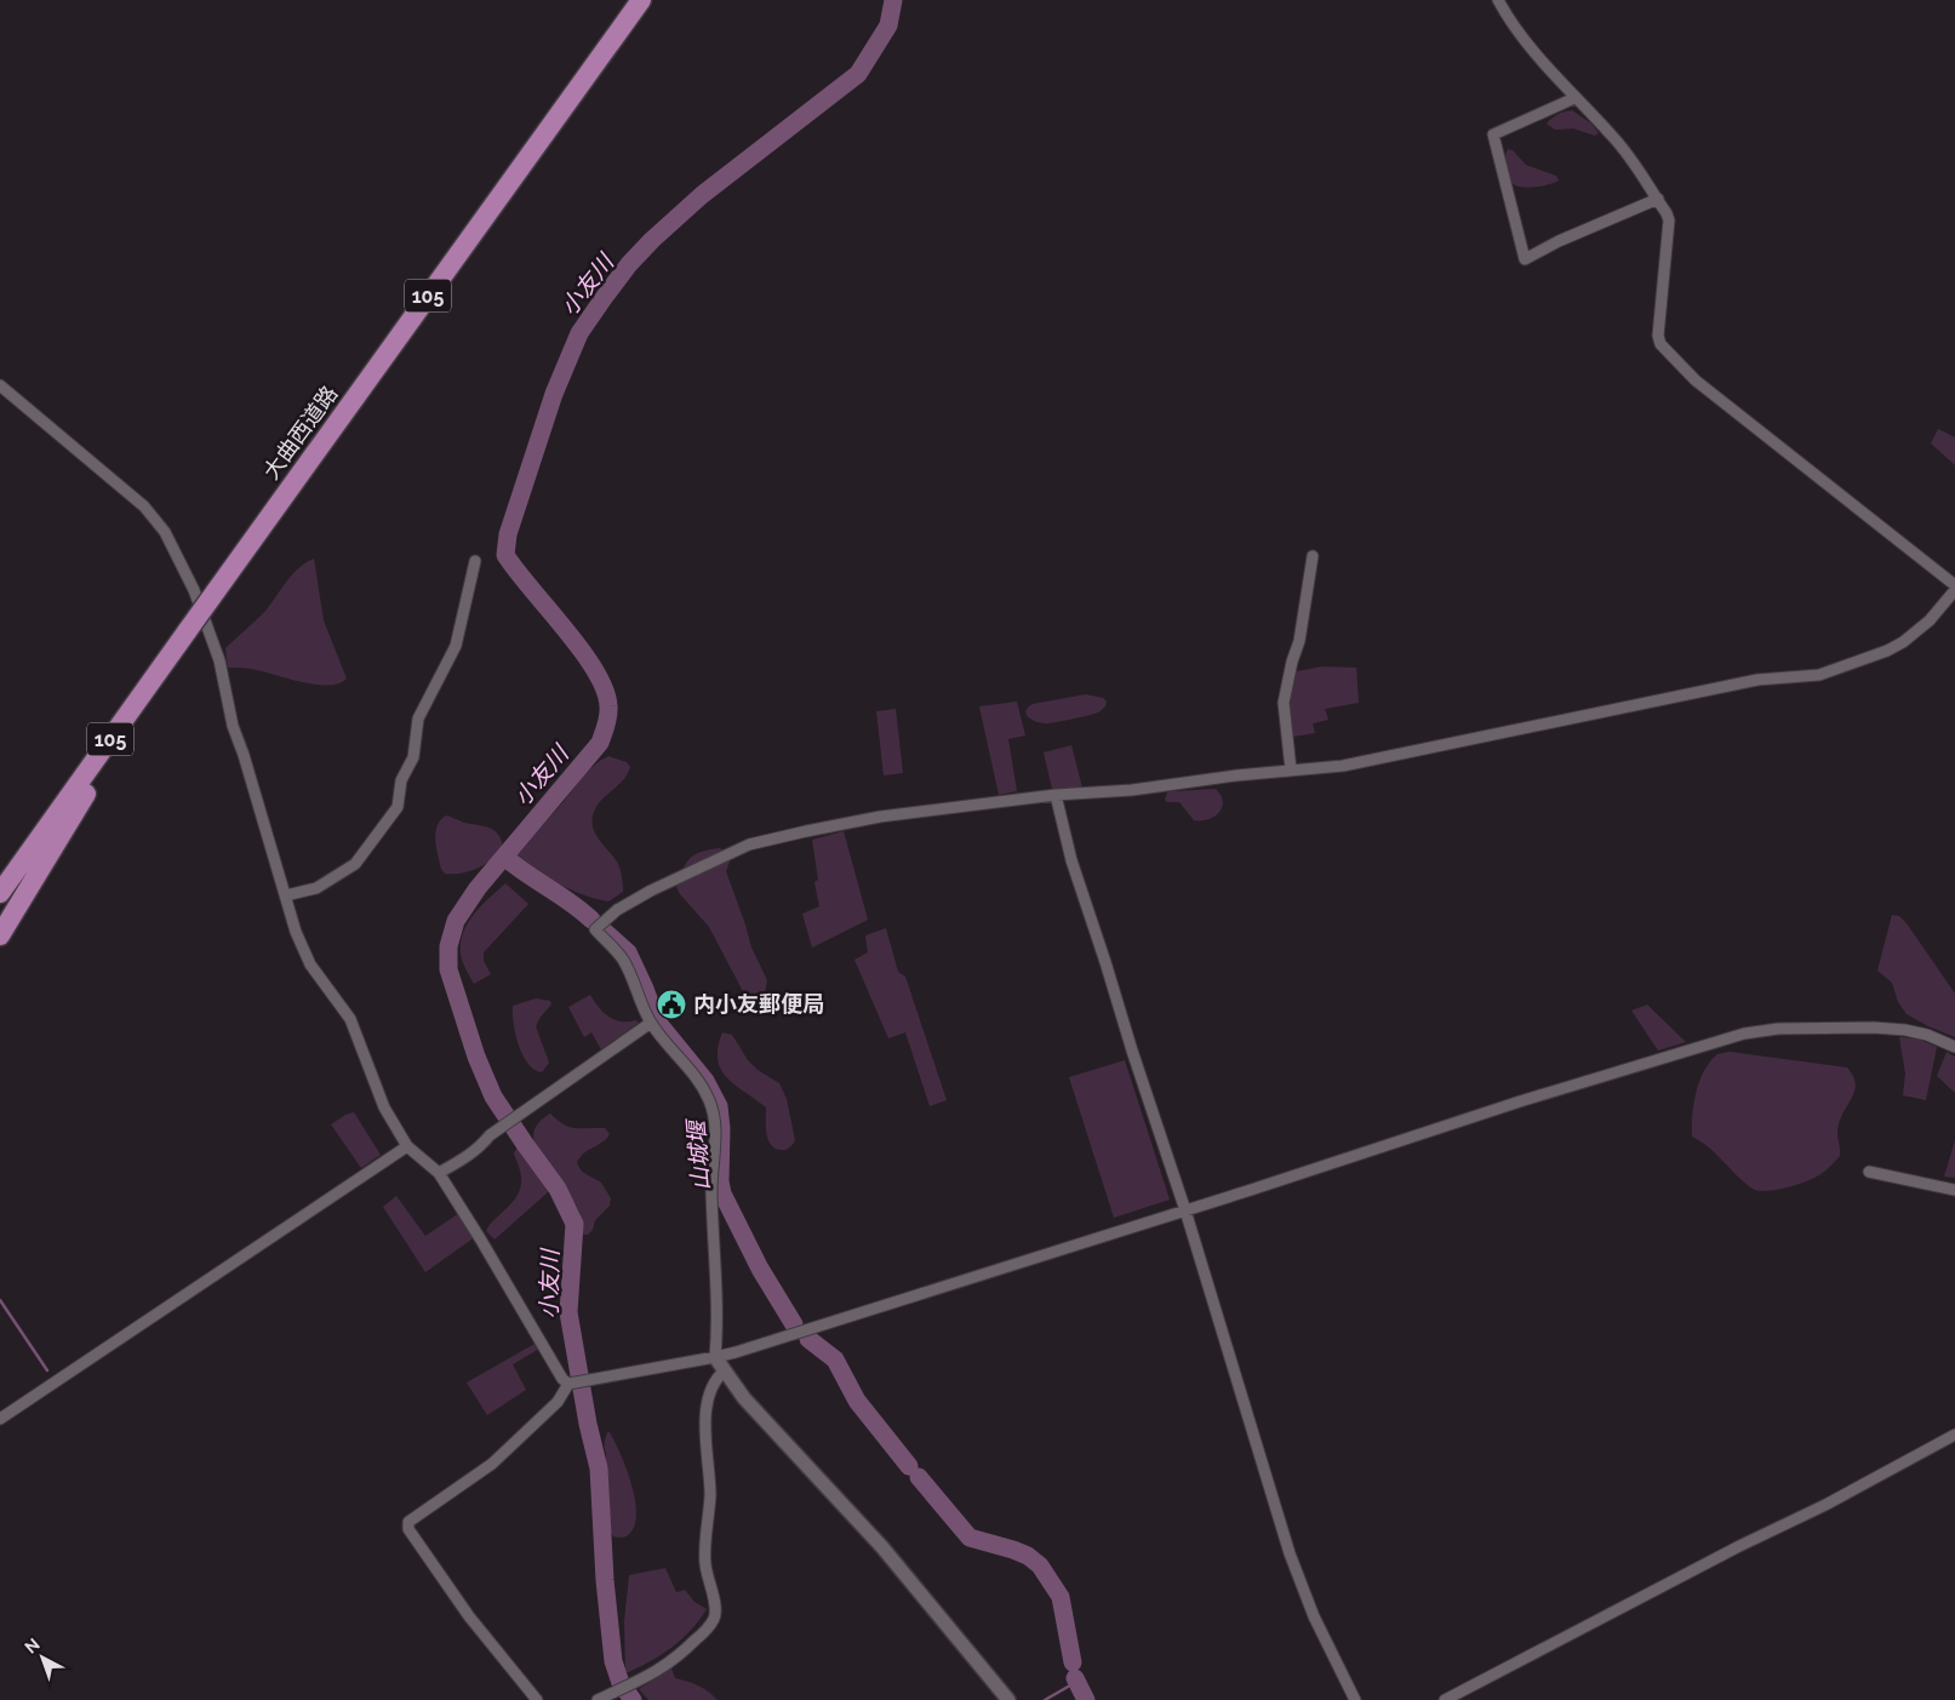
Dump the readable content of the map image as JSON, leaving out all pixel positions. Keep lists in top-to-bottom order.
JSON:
{
  "streets": {
    "highway": ["105", "大曲西道路"]
  },
  "water": ["小友川", "山城堰"],
  "places": {
    "public building": ["内小友郵便局"]
  },
  "north": "top left"
}
